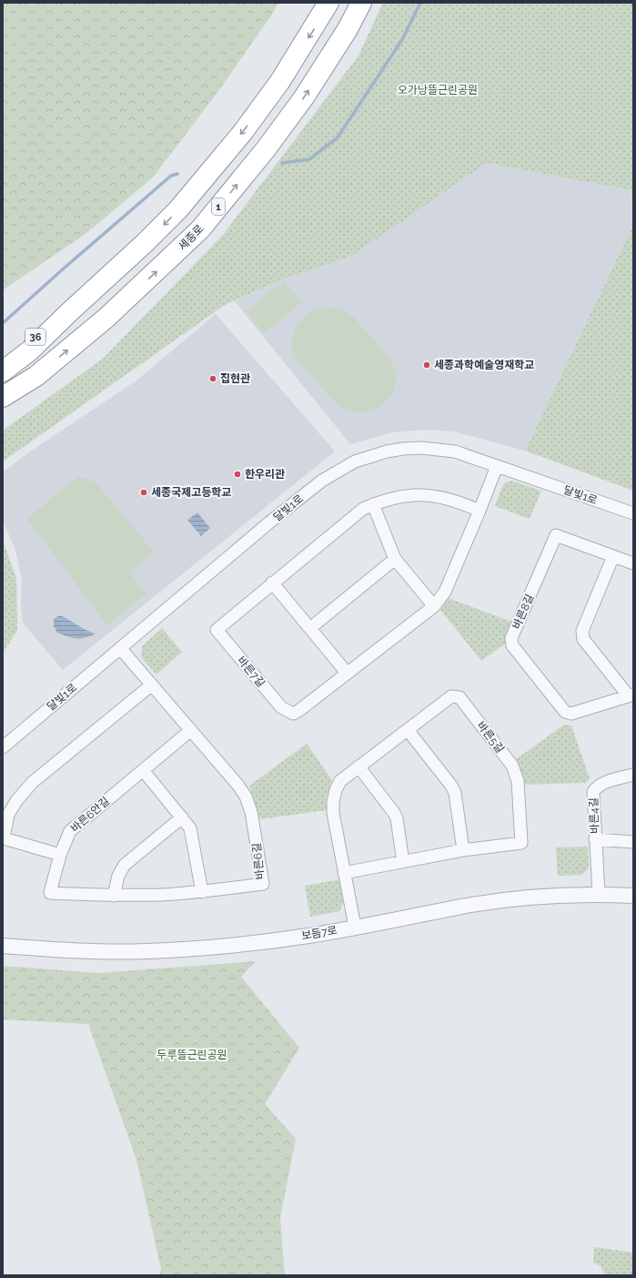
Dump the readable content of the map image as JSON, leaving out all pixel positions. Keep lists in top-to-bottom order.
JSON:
{
  "streets": {
    "highway": ["1", "세종로", "36"],
    "street": [
      "달빛1로",
      "바른8길",
      "바른7길",
      "바른5길",
      "바른6안길",
      "바른4길",
      "바른6길",
      "보듬7로"
    ]
  },
  "crossings": [
    ["달빛1로", "바른6길"],
    ["바른5길", "보듬7로"],
    ["바른6안길", "바른6길"],
    ["바른4길", "보듬7로"]
  ],
  "parks": ["오가낭뜰근린공원", "두루뜰근린공원"],
  "places": [
    "세종과학예술영재학교",
    "집현관",
    "한우리관",
    "세종국제고등학교"
  ]
}
